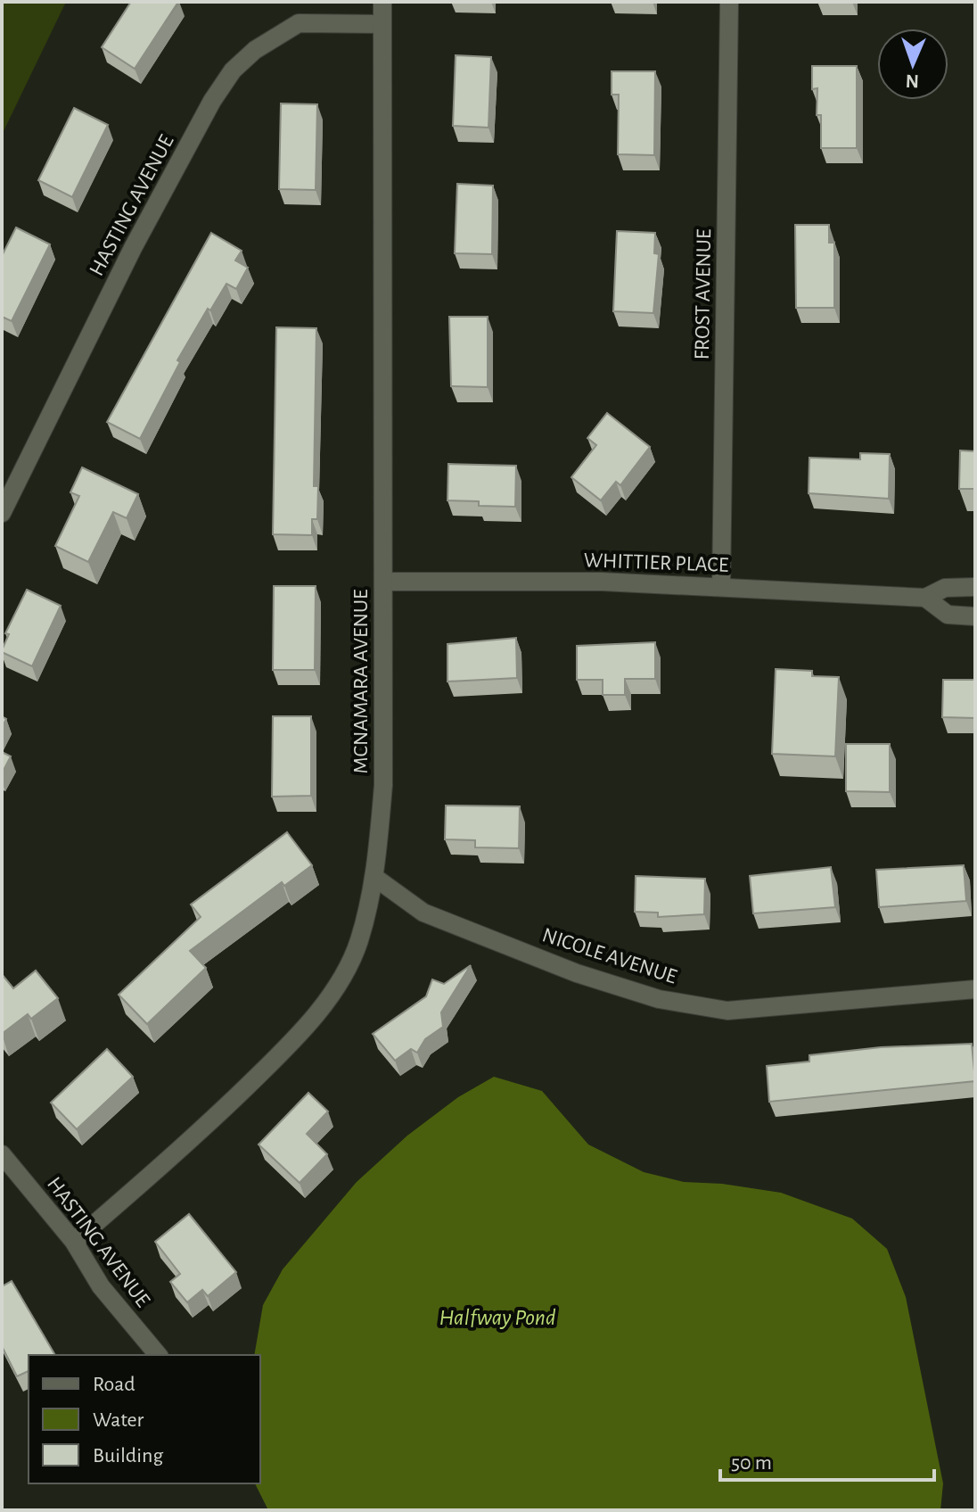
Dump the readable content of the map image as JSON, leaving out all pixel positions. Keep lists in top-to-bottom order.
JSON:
{
  "streets": {
    "street": [
      "HASTING AVENUE",
      "FROST AVENUE",
      "WHITTIER PLACE",
      "MCNAMARA AVENUE",
      "NICOLE AVENUE"
    ]
  },
  "crossings": [
    ["HASTING AVENUE", "MCNAMARA AVENUE"],
    ["FROST AVENUE", "WHITTIER PLACE"],
    ["WHITTIER PLACE", "MCNAMARA AVENUE"],
    ["MCNAMARA AVENUE", "NICOLE AVENUE"]
  ],
  "water": ["Halfway Pond"],
  "legend": ["Road", "Water", "Building"],
  "scale_bar": "50 m",
  "north": "bottom"
}
